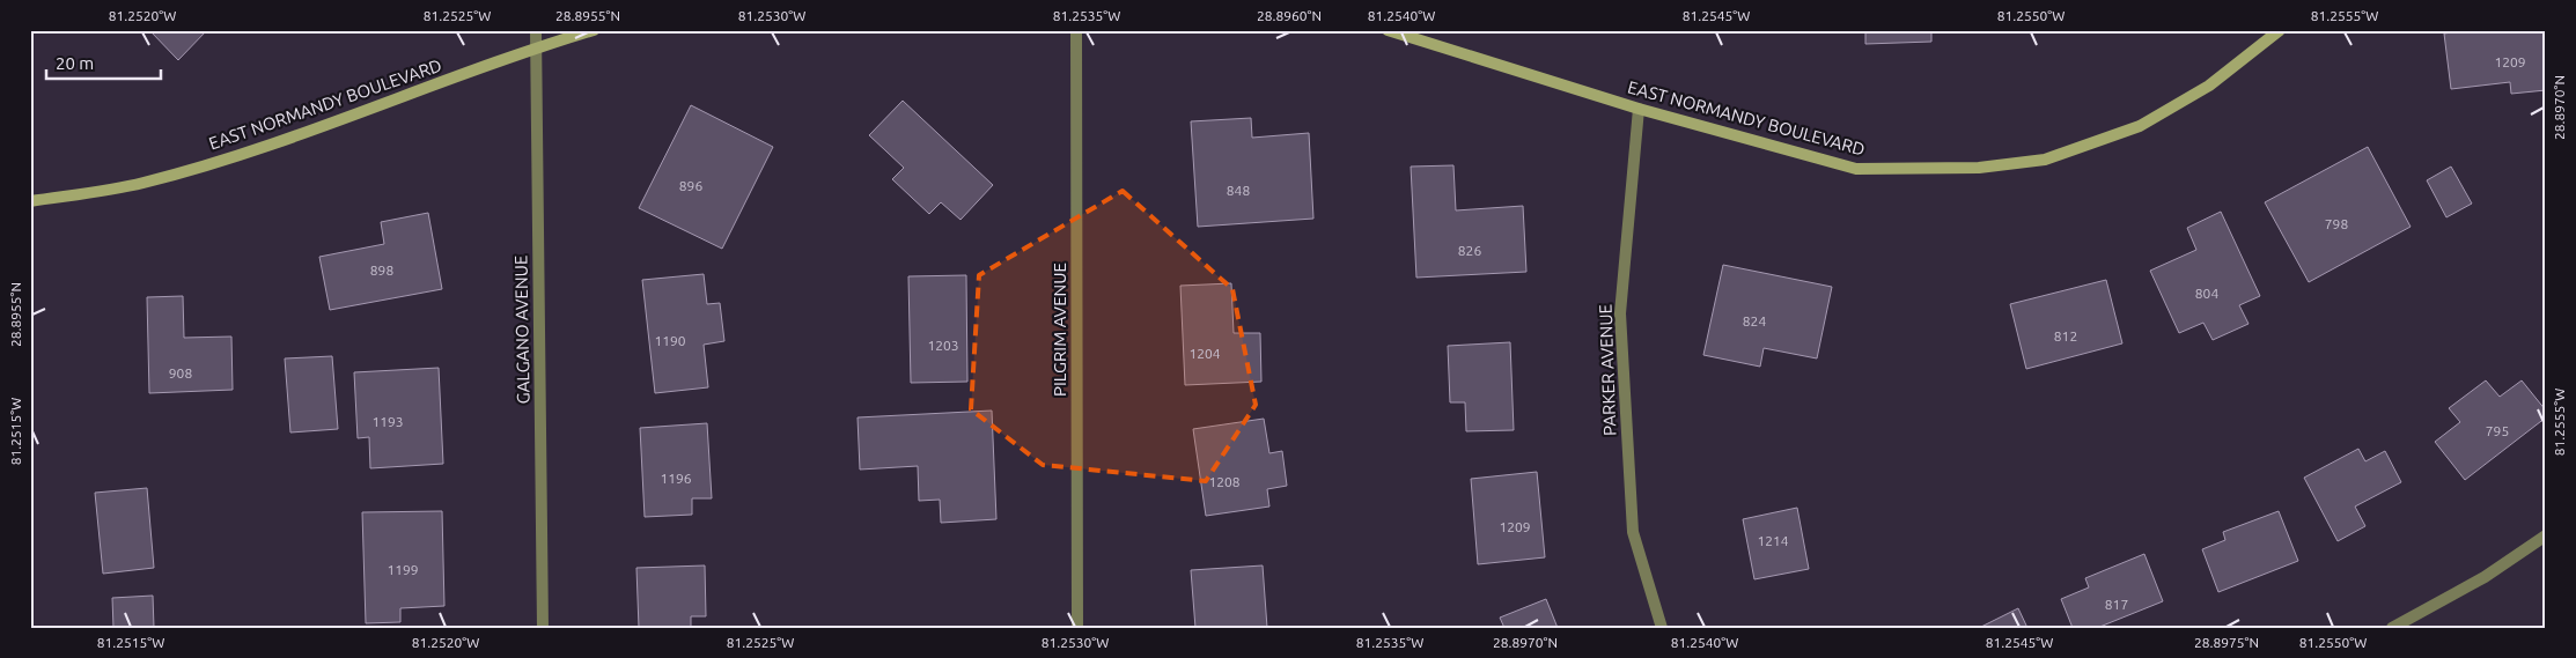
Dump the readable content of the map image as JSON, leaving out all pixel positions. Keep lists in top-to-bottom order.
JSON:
{
  "streets": {
    "street": [
      "EAST NORMANDY BOULEVARD",
      "GALGANO AVENUE",
      "PILGRIM AVENUE",
      "PARKER AVENUE"
    ]
  },
  "crossings": [
    ["EAST NORMANDY BOULEVARD", "GALGANO AVENUE"],
    ["EAST NORMANDY BOULEVARD", "PARKER AVENUE"]
  ],
  "house_numbers": [
    "1209",
    "896",
    "848",
    "798",
    "826",
    "898",
    "804",
    "824",
    "812",
    "1190",
    "1203",
    "1204",
    "908",
    "1193",
    "795",
    "1196",
    "1208",
    "1209",
    "1214",
    "1199",
    "817"
  ],
  "scale_bar": "20 m",
  "coordinates": [
    "81.2520°W",
    "81.2525°W",
    "28.8955°N",
    "81.2530°W",
    "81.2535°W",
    "28.8960°N",
    "81.2540°W",
    "81.2545°W",
    "81.2550°W",
    "81.2555°W",
    "28.8970°N",
    "81.2515°W",
    "28.8975°N"
  ]
}
